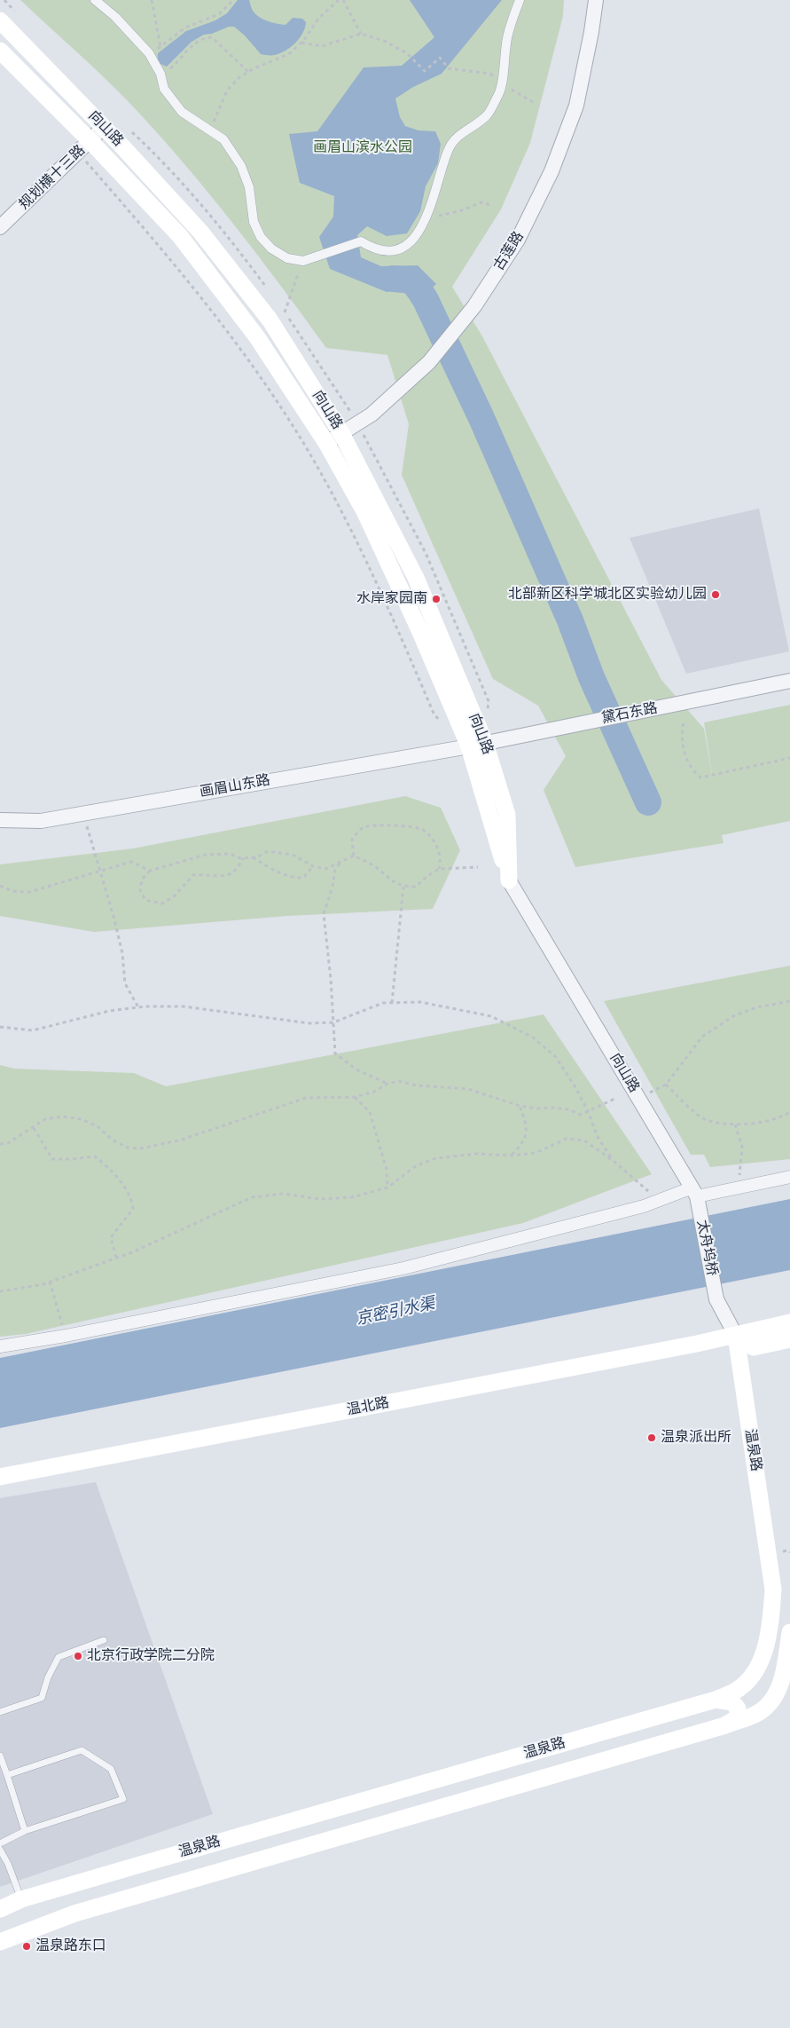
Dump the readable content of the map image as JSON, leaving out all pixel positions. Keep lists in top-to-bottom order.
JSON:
{
  "streets": {
    "main road": ["向山路", "温北路", "温泉路"],
    "street": [
      "规划横十三路",
      "古莲路",
      "黛石东路",
      "画眉山东路",
      "太舟坞桥"
    ]
  },
  "crossings": [
    ["向山路", "规划横十三路"],
    ["向山路", "古莲路"],
    ["向山路", "黛石东路"],
    ["向山路", "画眉山东路"],
    ["向山路", "太舟坞桥"],
    ["黛石东路", "画眉山东路"],
    ["太舟坞桥", "温北路"],
    ["太舟坞桥", "温泉路"],
    ["温北路", "温泉路"]
  ],
  "water": ["京密引水渠"],
  "parks": ["画眉山滨水公园"],
  "places": [
    "北部新区科学城北区实验幼儿园",
    "水岸家园南",
    "温泉派出所",
    "北京行政学院二分院",
    "温泉路东口"
  ]
}
